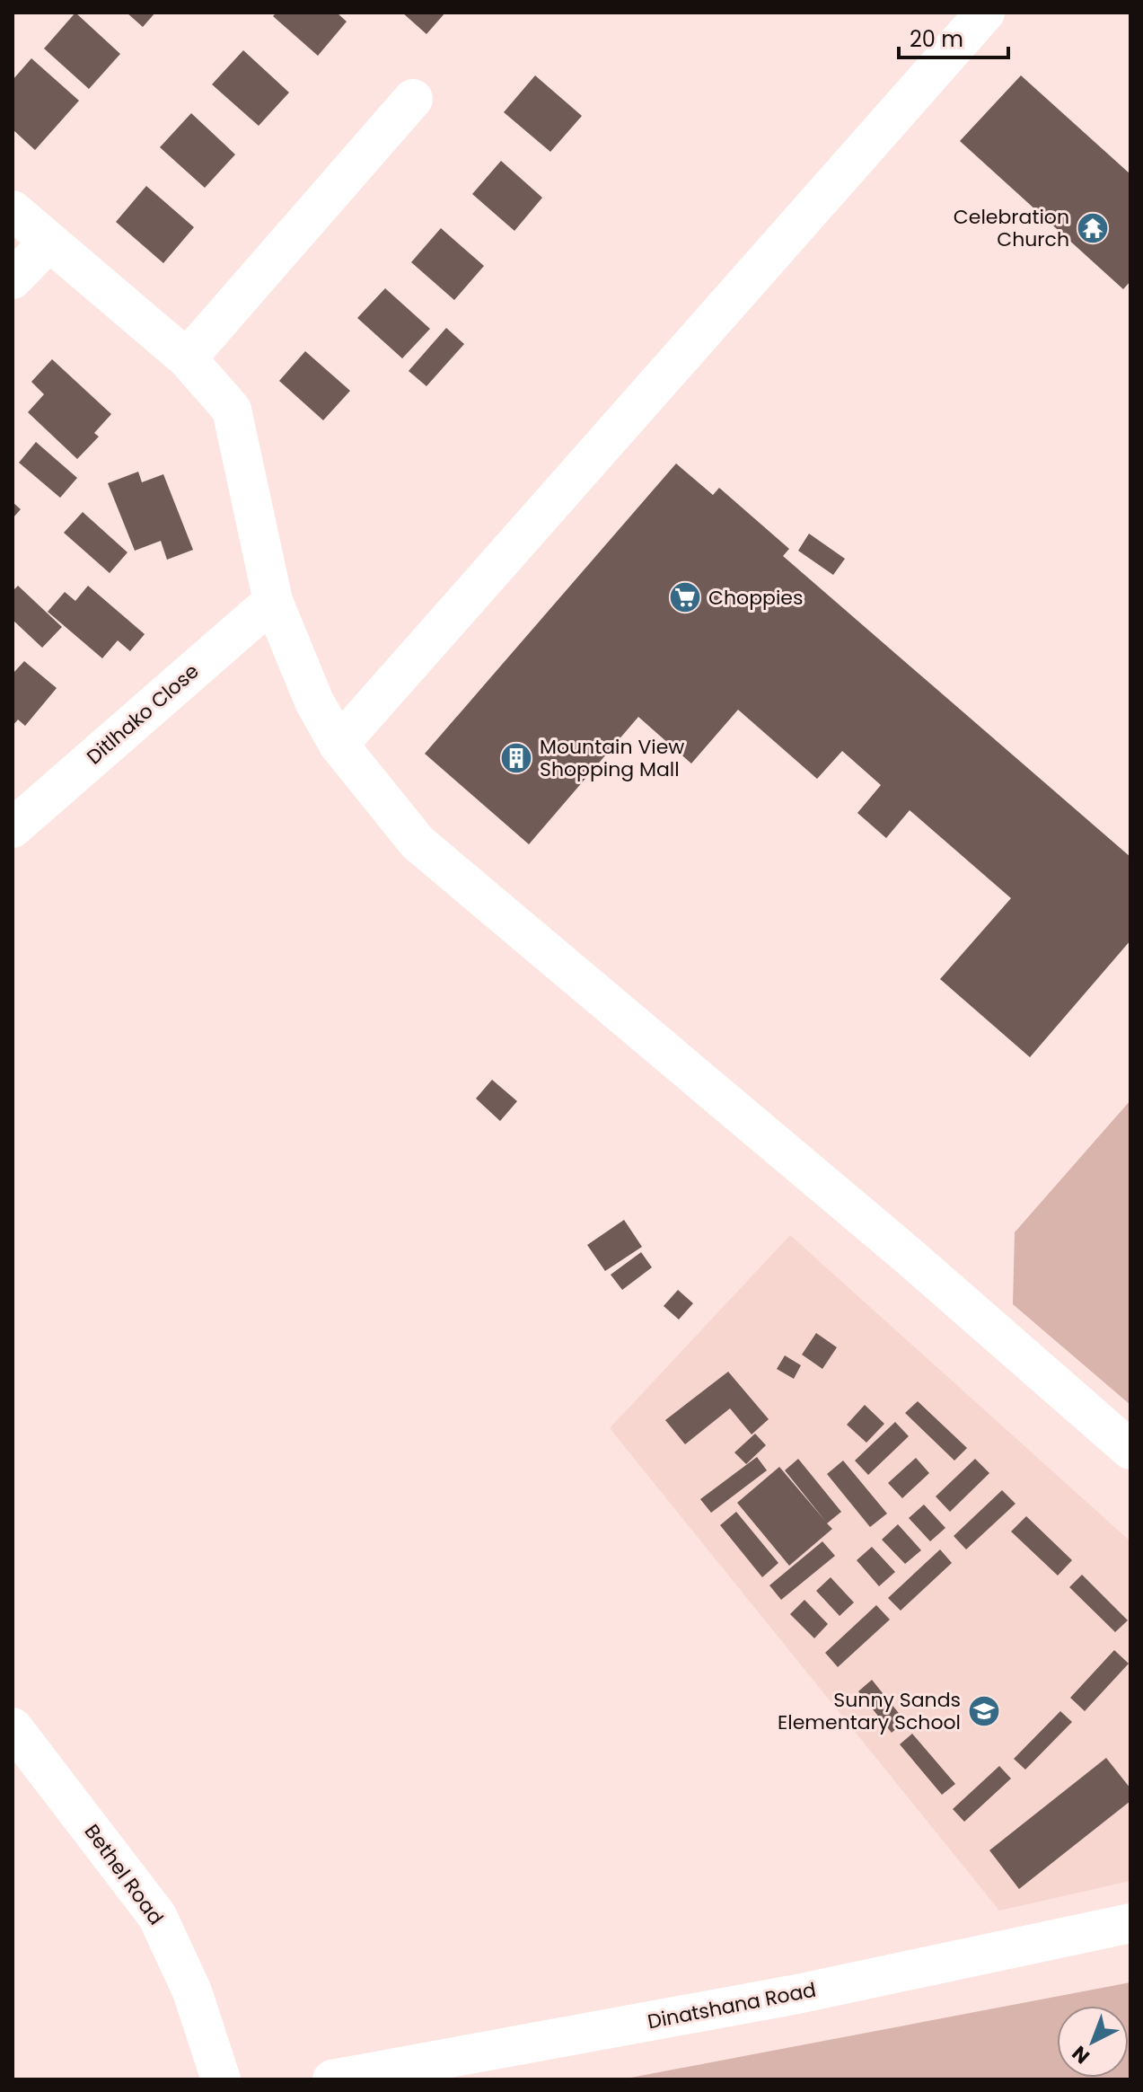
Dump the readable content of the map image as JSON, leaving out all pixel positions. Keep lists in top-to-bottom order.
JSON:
{
  "streets": {
    "street": ["Ditlhako Close", "Bethel Road", "Dinatshana Road"]
  },
  "places": {
    "temple": ["Celebration Church"],
    "supermarket": ["Choppies"],
    "building": ["Mountain View Shopping Mall"],
    "school or university": ["Sunny Sands Elementary School"]
  },
  "scale_bar": "20 m",
  "north": "bottom left"
}
